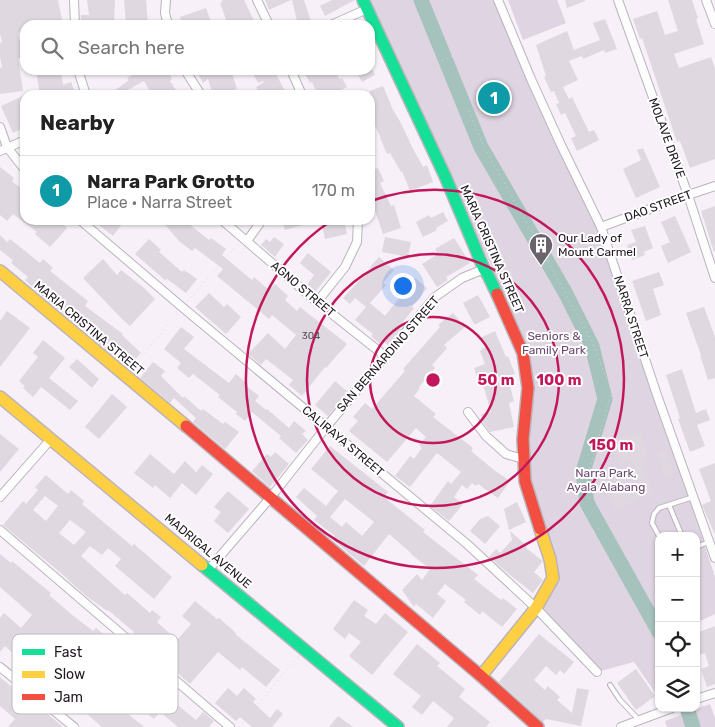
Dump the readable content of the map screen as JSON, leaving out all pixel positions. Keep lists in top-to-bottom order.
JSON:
{
  "streets": {
    "street": [
      "MOLAVE DRIVE",
      "DAO STREET",
      "MARIA CRISTINA STREET",
      "AGNO STREET",
      "NARRA STREET",
      "SAN BERNARDINO STREET",
      "CALIRAYA STREET",
      "MADRIGAL AVENUE"
    ]
  },
  "crossings": [
    ["MOLAVE DRIVE", "DAO STREET"],
    ["DAO STREET", "NARRA STREET"],
    ["MARIA CRISTINA STREET", "SAN BERNARDINO STREET"],
    ["MARIA CRISTINA STREET", "CALIRAYA STREET"],
    ["AGNO STREET", "SAN BERNARDINO STREET"],
    ["SAN BERNARDINO STREET", "CALIRAYA STREET"],
    ["SAN BERNARDINO STREET", "MADRIGAL AVENUE"]
  ],
  "parks": ["Seniors & Family Park", "Narra Park, Ayala Alabang"],
  "places": {
    "building": ["Our Lady of Mount Carmel"]
  },
  "house_numbers": ["304"],
  "legend": ["Fast", "Slow", "Jam"],
  "page": {
    "search": "Search here",
    "pins": "1",
    "heading": "Nearby",
    "list": [
      {
        "mark": "1",
        "name": "Narra Park Grotto",
        "note": "Place · Narra Street",
        "value": "170 m"
      }
    ],
    "map_buttons": ["+", "−"]
  },
  "rings": ["50 m", "100 m", "150 m"]
}
